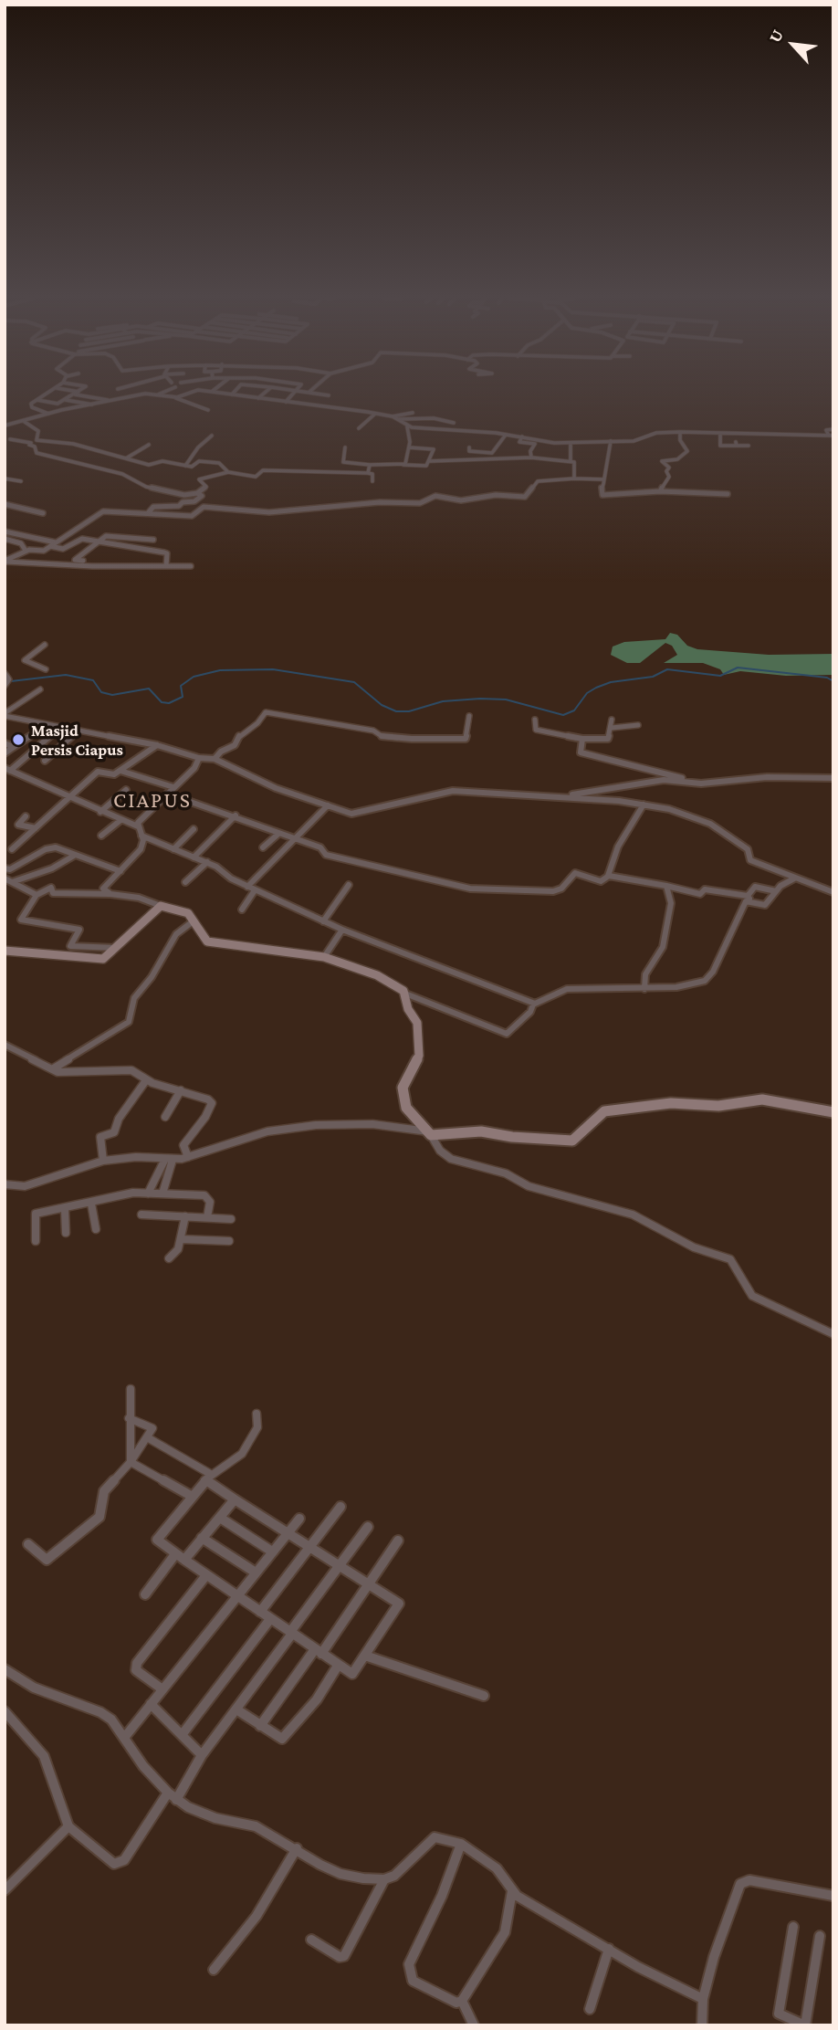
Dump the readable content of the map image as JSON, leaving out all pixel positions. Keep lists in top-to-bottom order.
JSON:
{
  "districts": ["CIAPUS"],
  "places": ["Masjid Persis Ciapus"],
  "north": "top left"
}
